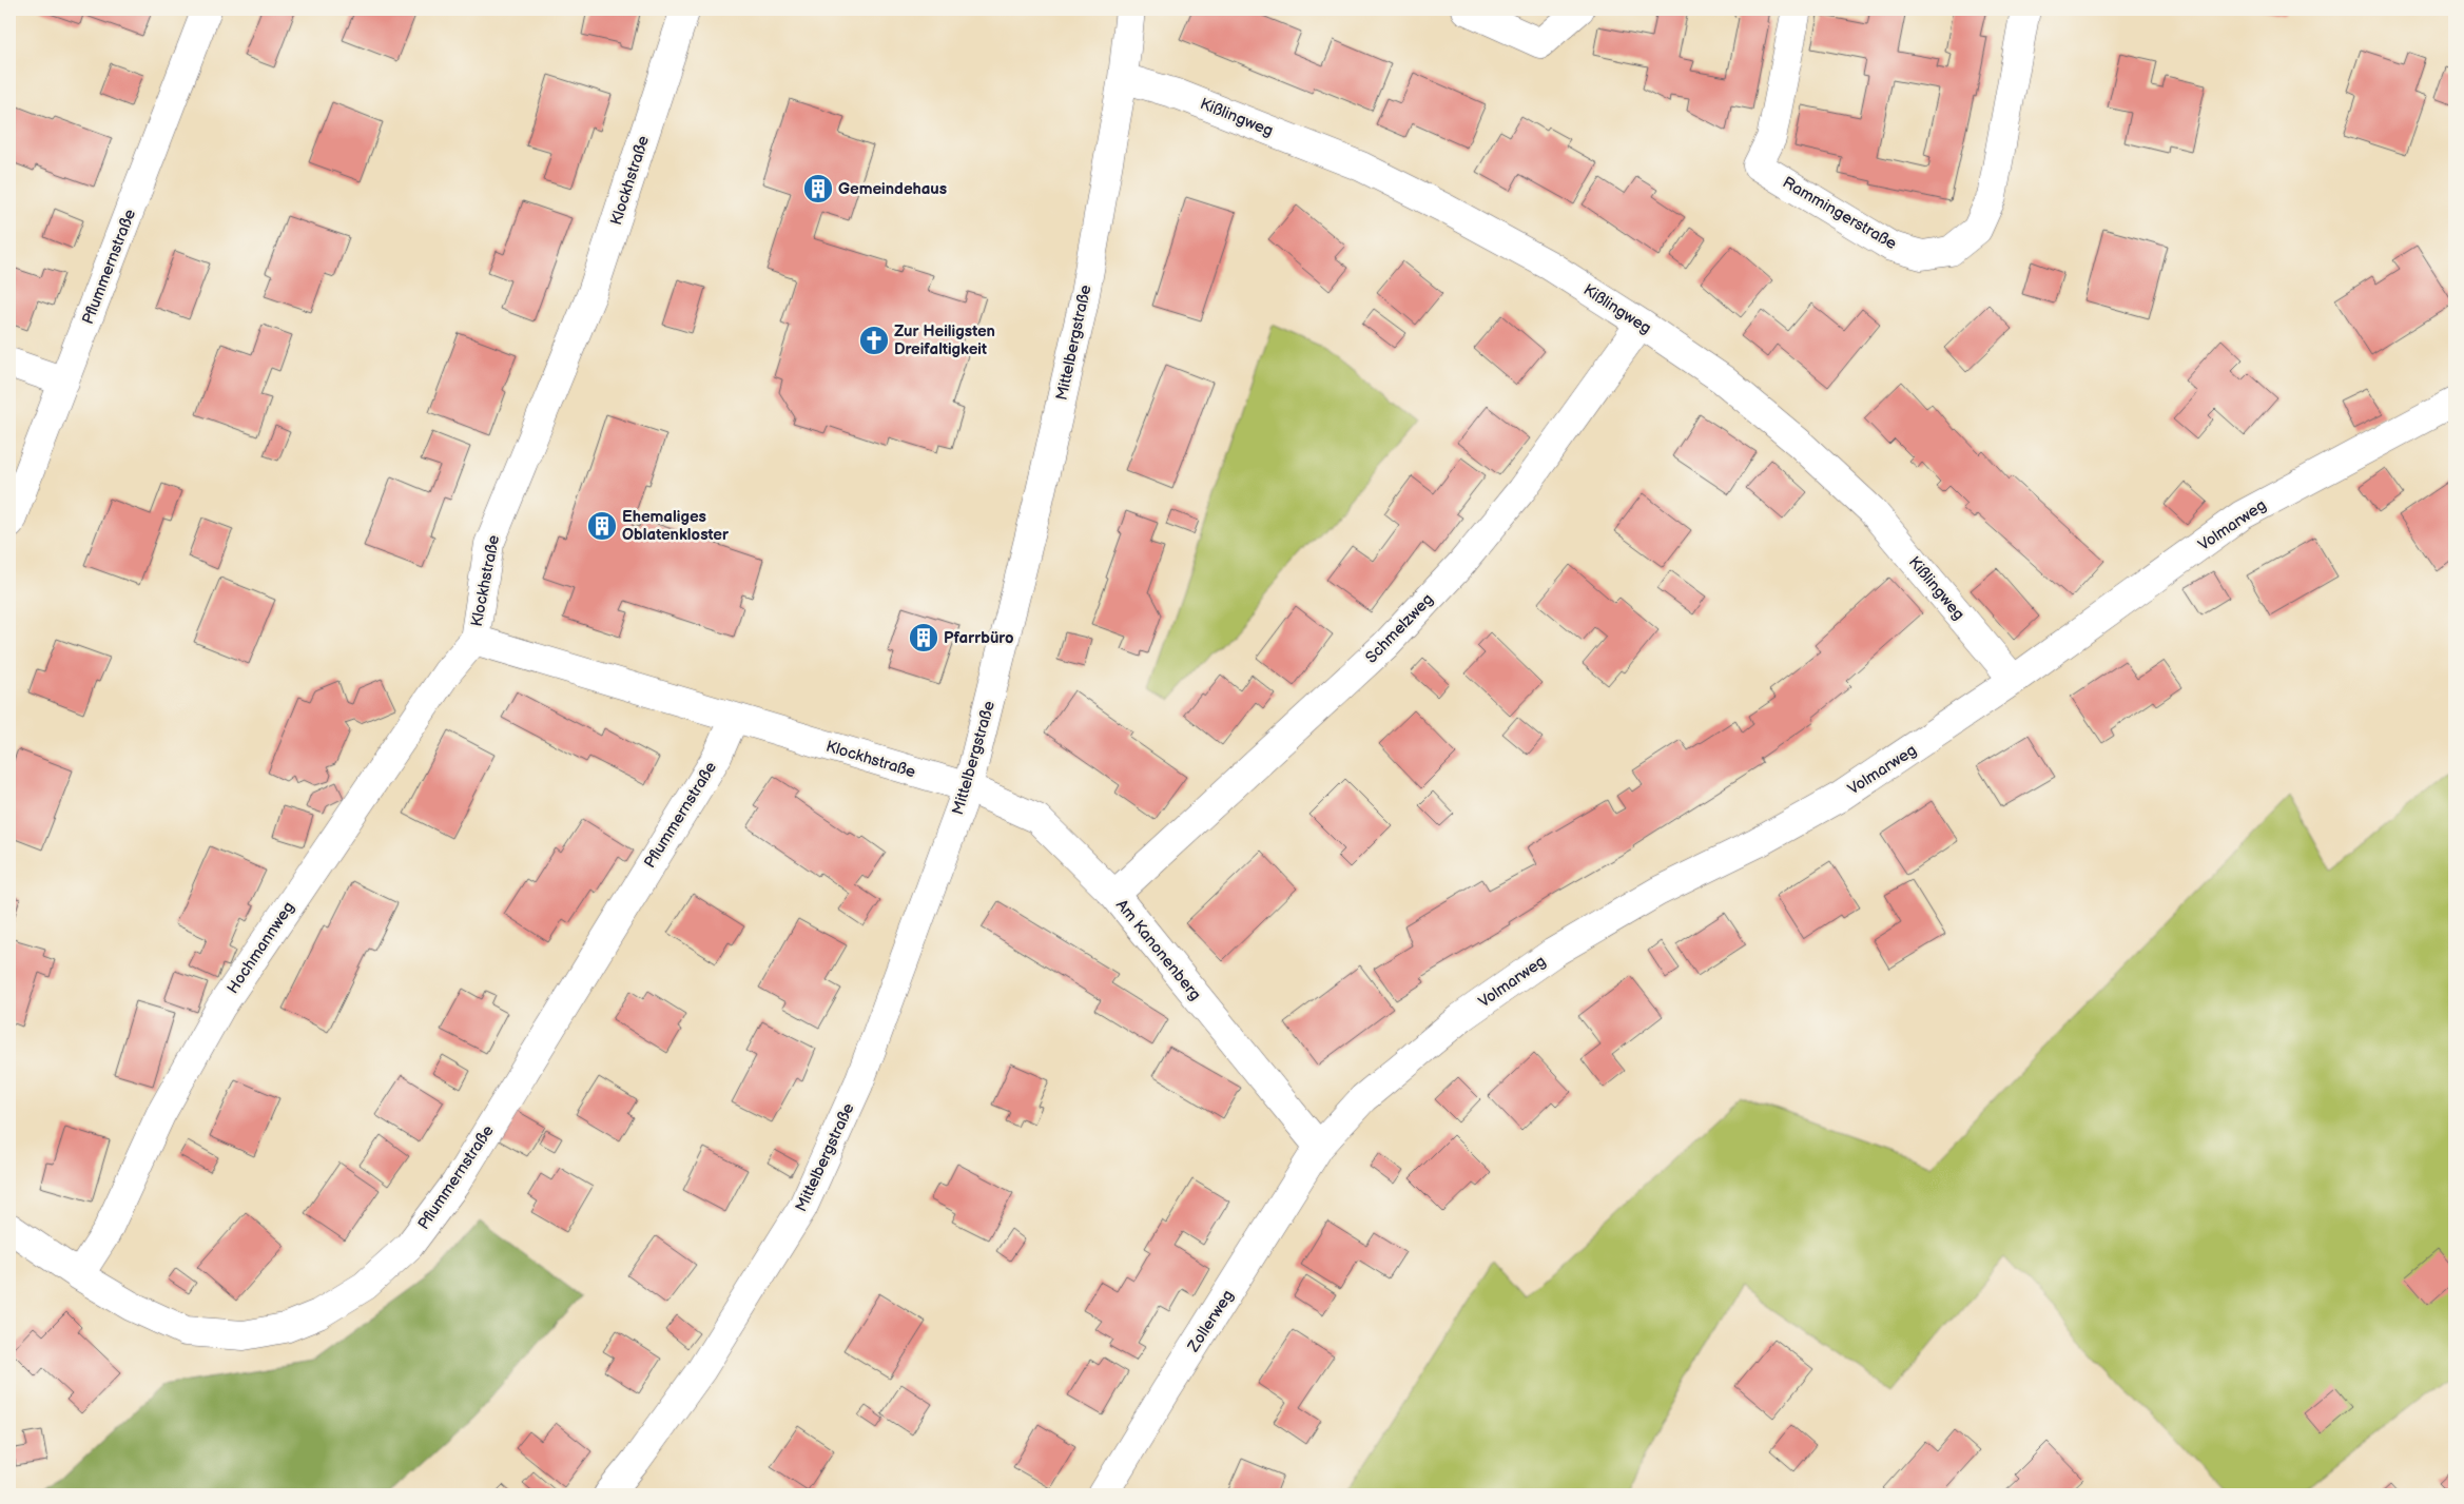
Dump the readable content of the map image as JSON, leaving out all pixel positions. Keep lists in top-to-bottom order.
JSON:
{
  "streets": {
    "street": [
      "Kißlingweg",
      "Klockhstraße",
      "Rammingerstraße",
      "Pflummernstraße",
      "Mittelbergstraße",
      "Volmarweg",
      "Schmelzweg",
      "Hochmannweg",
      "Am Kanonenberg",
      "Zollerweg"
    ]
  },
  "crossings": [
    ["Kißlingweg", "Mittelbergstraße"],
    ["Kißlingweg", "Volmarweg"],
    ["Kißlingweg", "Schmelzweg"],
    ["Klockhstraße", "Pflummernstraße"],
    ["Klockhstraße", "Mittelbergstraße"],
    ["Klockhstraße", "Hochmannweg"],
    ["Klockhstraße", "Am Kanonenberg"],
    ["Pflummernstraße", "Hochmannweg"],
    ["Mittelbergstraße", "Am Kanonenberg"],
    ["Volmarweg", "Am Kanonenberg"],
    ["Volmarweg", "Zollerweg"],
    ["Schmelzweg", "Am Kanonenberg"],
    ["Am Kanonenberg", "Zollerweg"]
  ],
  "places": {
    "building": ["Gemeindehaus", "Ehemaliges Oblatenkloster", "Pfarrbüro"],
    "church": ["Zur Heiligsten Dreifaltigkeit"]
  }
}
